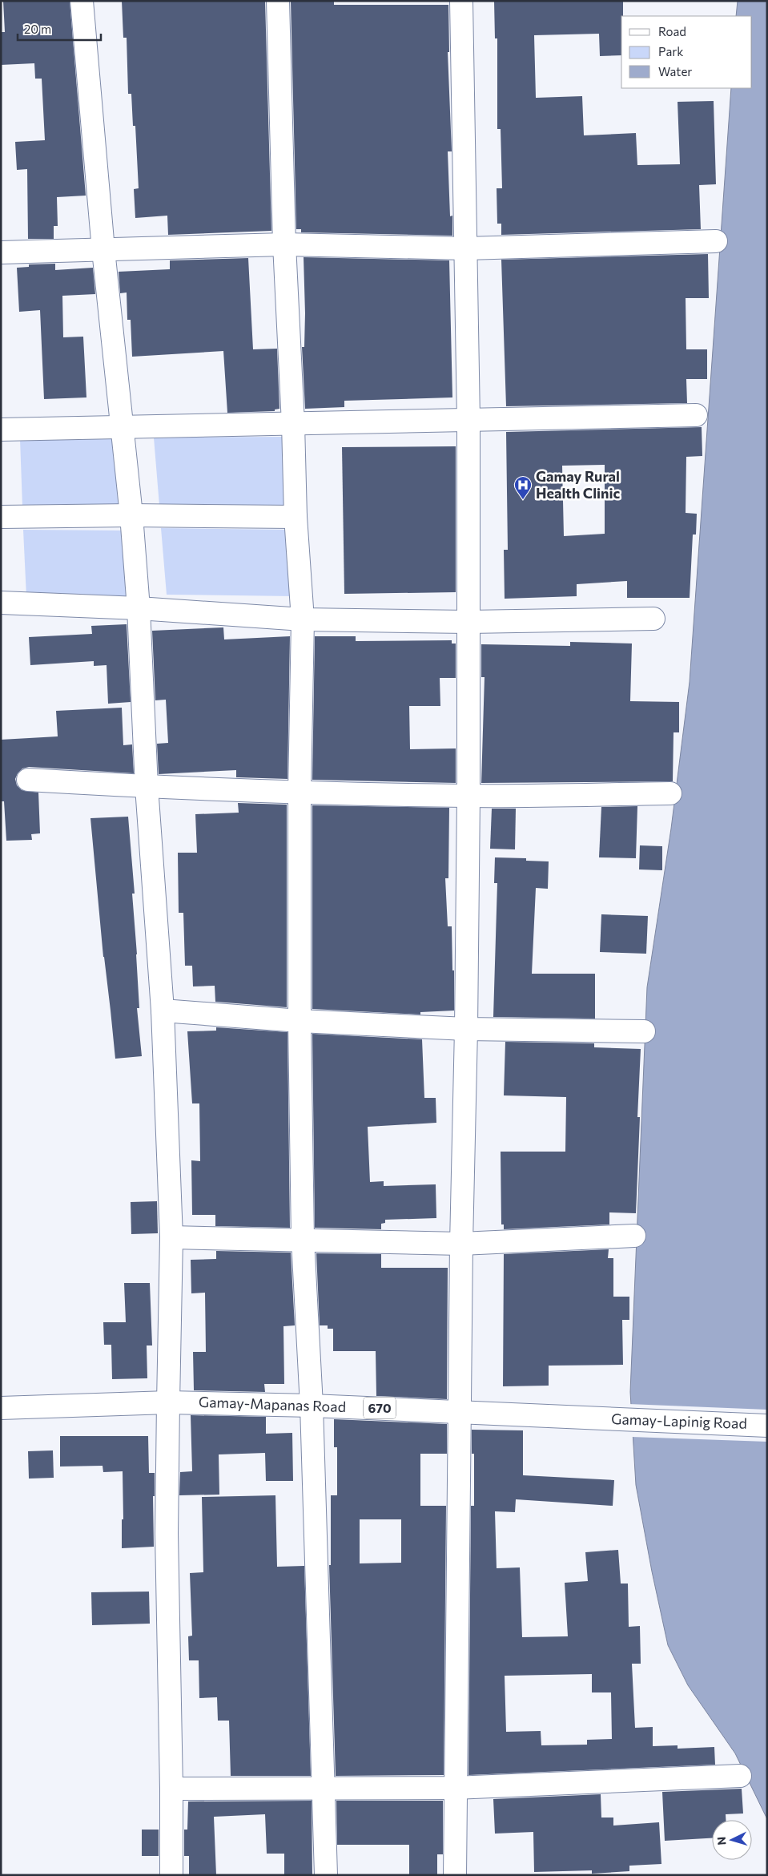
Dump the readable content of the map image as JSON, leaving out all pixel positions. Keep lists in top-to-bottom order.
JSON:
{
  "streets": {
    "street": ["Gamay-Mapanas Road", "670", "Gamay-Lapinig Road"]
  },
  "crossings": [
    ["Gamay-Mapanas Road", "Gamay-Lapinig Road"]
  ],
  "places": {
    "hospital": ["Gamay Rural Health Clinic"]
  },
  "legend": ["Road", "Park", "Water"],
  "scale_bar": "20 m",
  "north": "left"
}
